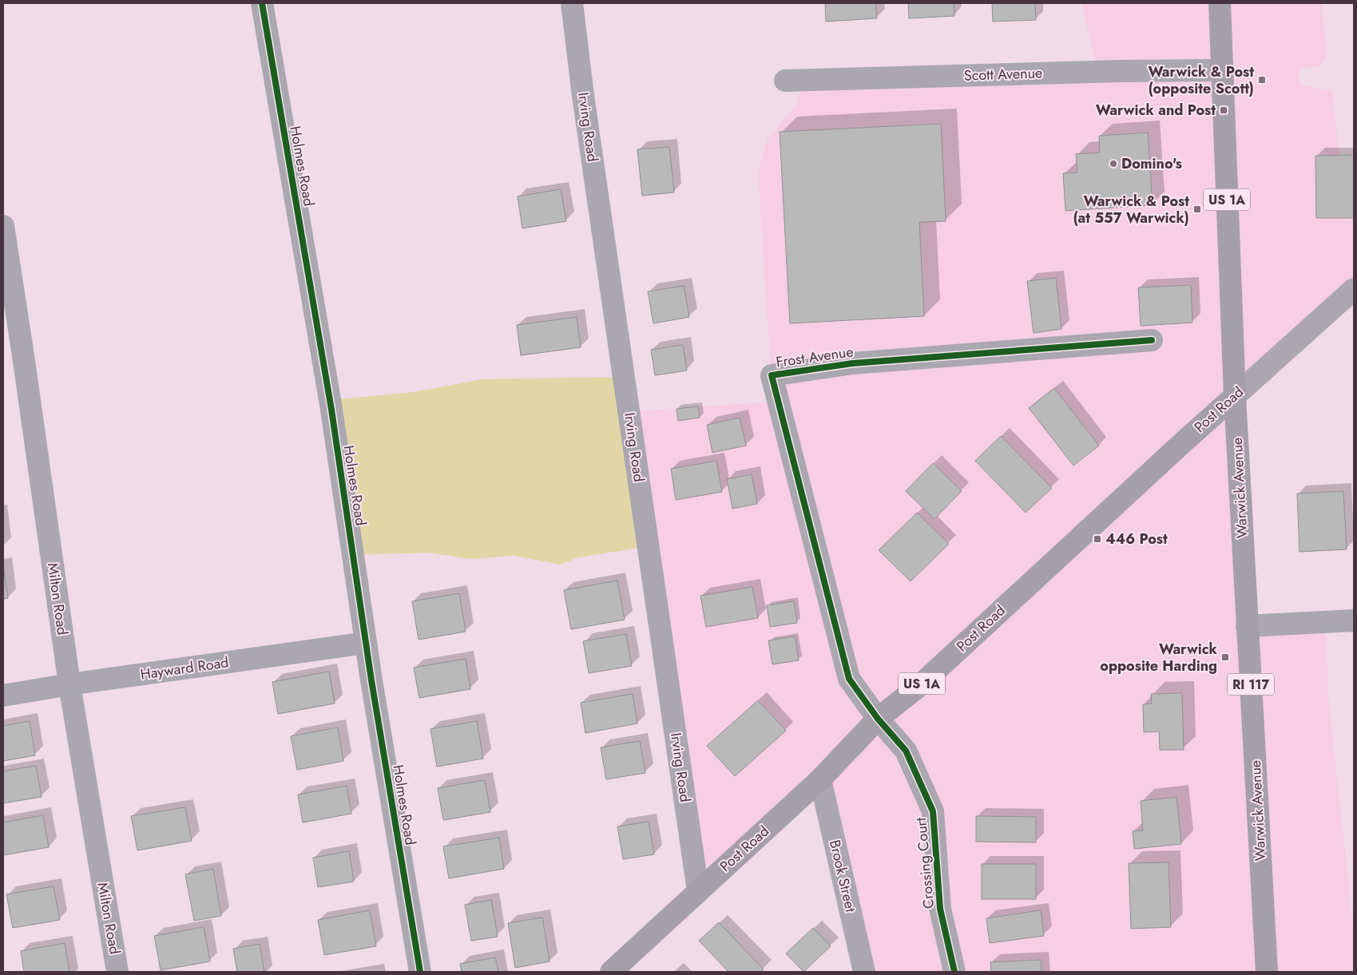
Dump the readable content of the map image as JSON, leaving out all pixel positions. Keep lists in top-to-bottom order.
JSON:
{
  "streets": {
    "main road": [
      "US 1A",
      "Post Road",
      "Warwick Avenue",
      "RI 117"
    ],
    "street": [
      "Scott Avenue",
      "Irving Road",
      "Holmes Road",
      "Frost Avenue",
      "Milton Road",
      "Hayward Road",
      "Crossing Court",
      "Brook Street"
    ]
  },
  "crossings": [
    ["Scott Avenue", "Warwick Avenue"],
    ["Irving Road", "Post Road"],
    ["Holmes Road", "Hayward Road"],
    ["Frost Avenue", "Post Road"],
    ["Frost Avenue", "Crossing Court"],
    ["Post Road", "Warwick Avenue"],
    ["Post Road", "Crossing Court"],
    ["Post Road", "Brook Street"],
    ["Milton Road", "Hayward Road"]
  ],
  "places": {
    "transit": [
      "Warwick & Post (opposite Scott)",
      "Warwick and Post",
      "Warwick & Post (at 557 Warwick)",
      "446 Post",
      "Warwick opposite Harding"
    ],
    "other": ["Domino's"]
  }
}
